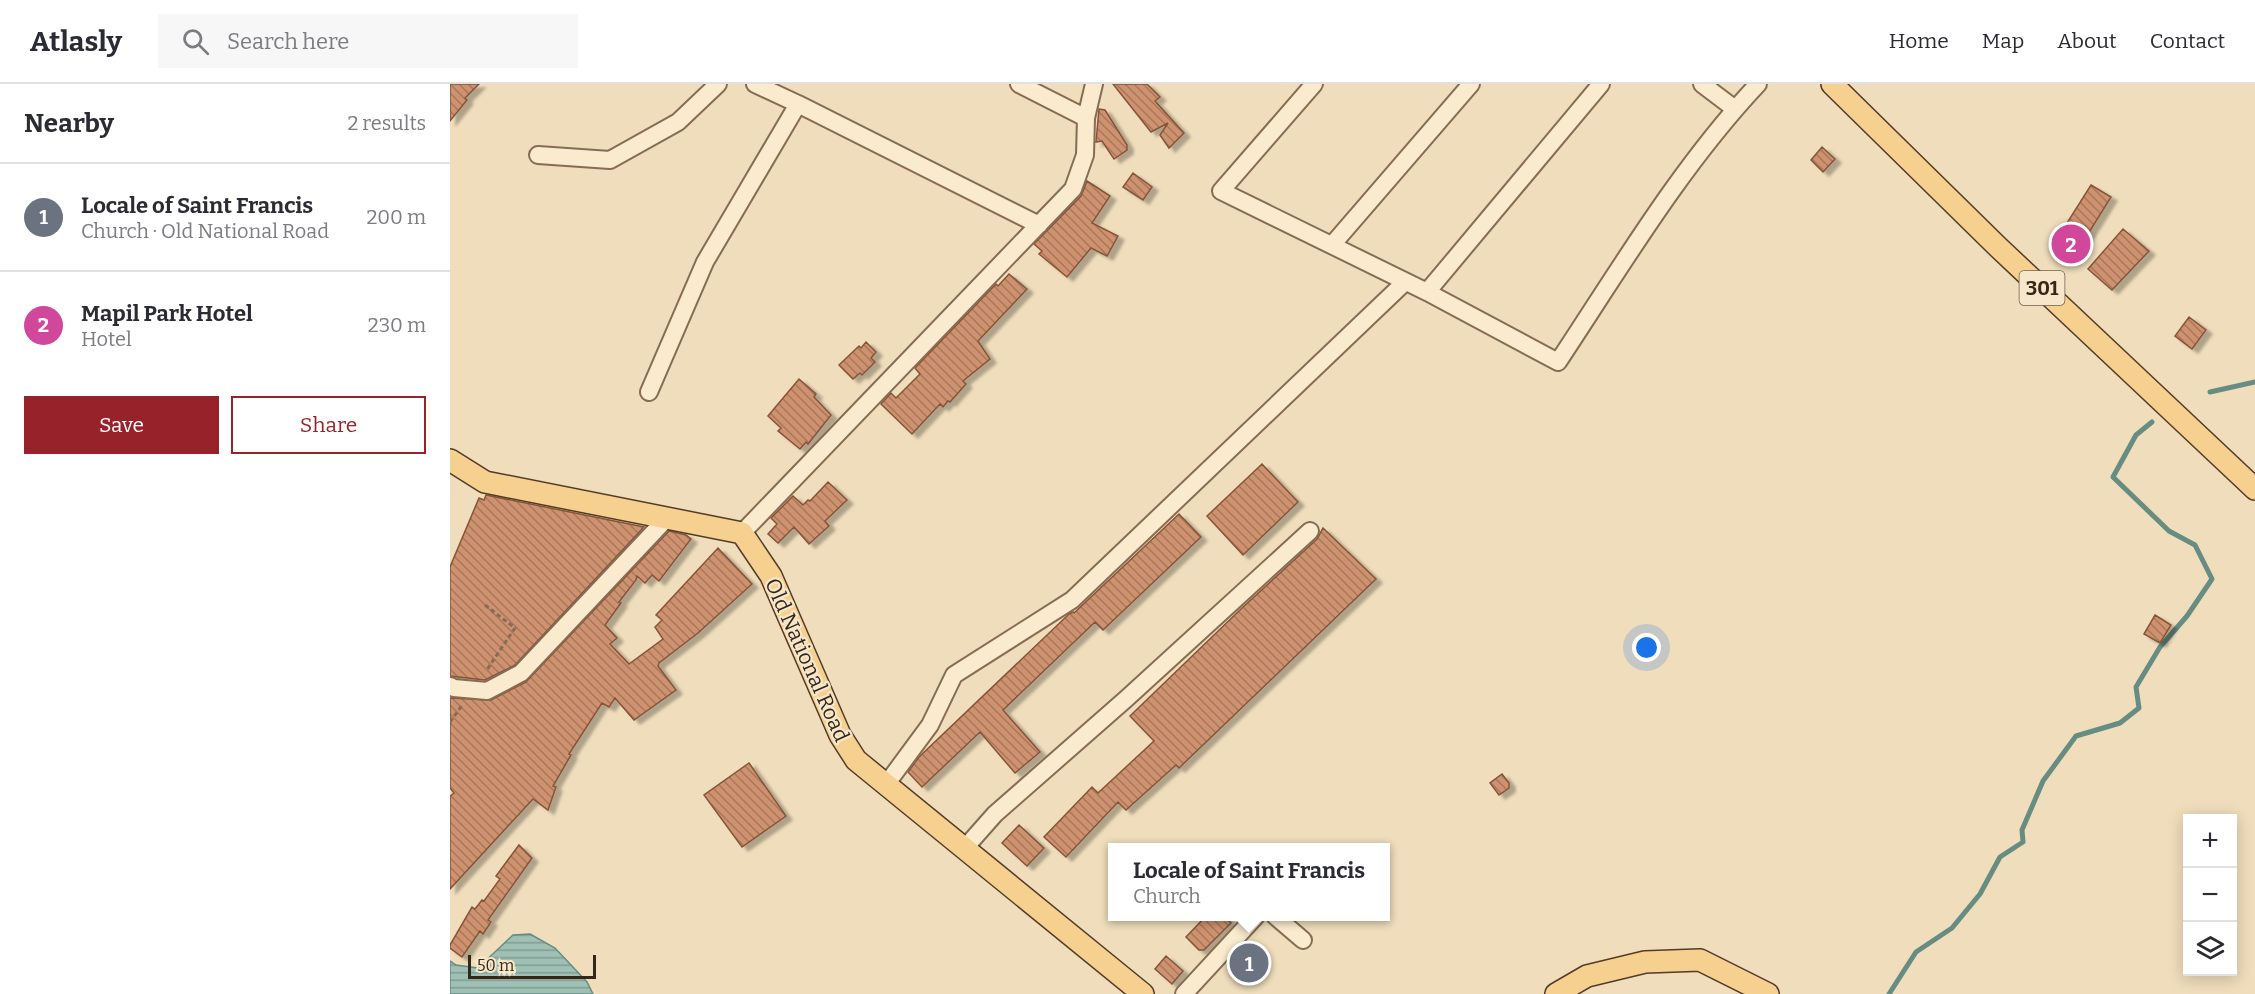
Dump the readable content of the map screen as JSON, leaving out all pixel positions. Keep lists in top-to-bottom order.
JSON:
{
  "streets": {
    "main road": ["301", "Old National Road"]
  },
  "scale_bar": "50 m",
  "page": {
    "header": "Atlasly",
    "search": "Search here",
    "nav": [
      "Home",
      "Map",
      "About",
      "Contact"
    ],
    "heading": ["Nearby", "2 results"],
    "list": [
      {
        "mark": "1",
        "name": "Locale of Saint Francis",
        "note": "Church · Old National Road",
        "value": "200 m"
      },
      {
        "mark": "2",
        "name": "Mapil Park Hotel",
        "note": "Hotel",
        "value": "230 m"
      }
    ],
    "pins": ["2", "1"],
    "buttons": ["Save", "Share"],
    "map_buttons": ["+", "−"],
    "popup": ["Locale of Saint Francis", "Church"],
    "scale": "50 m"
  }
}
